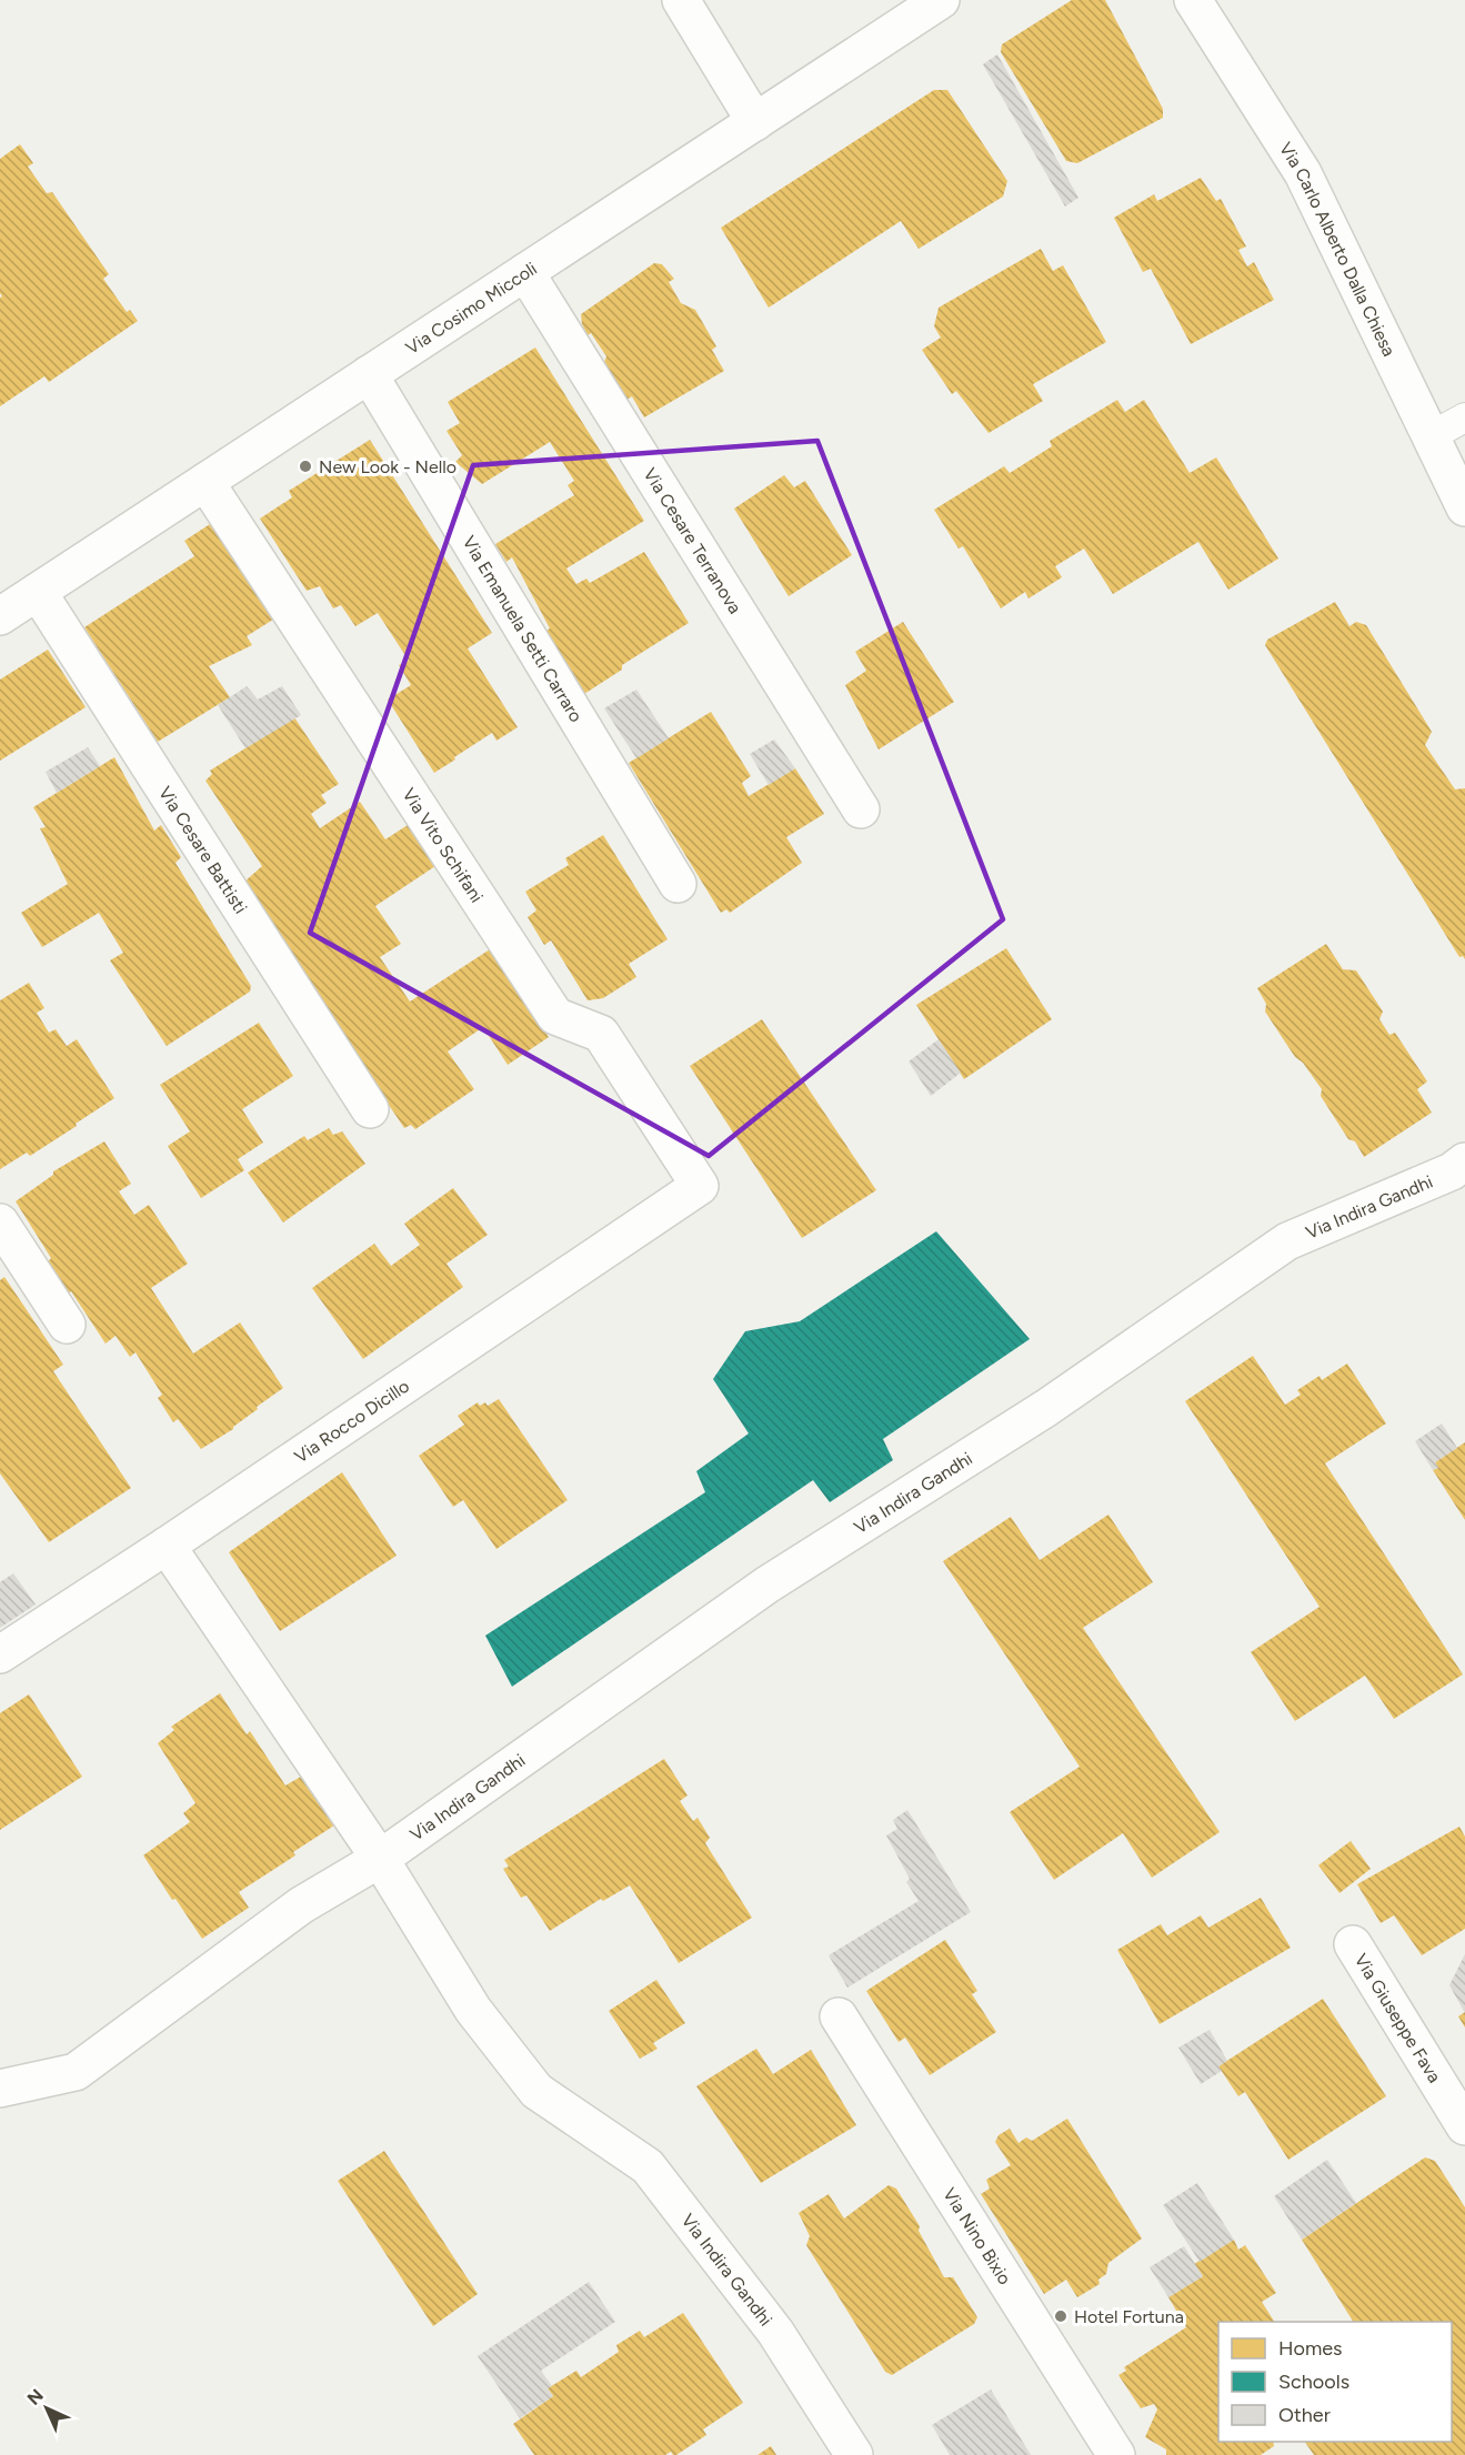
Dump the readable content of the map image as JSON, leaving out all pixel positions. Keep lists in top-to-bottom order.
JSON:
{
  "streets": {
    "street": [
      "Via Carlo Alberto Dalla Chiesa",
      "Via Cosimo Miccoli",
      "Via Cesare Terranova",
      "Via Emanuela Setti Carraro",
      "Via Vito Schifani",
      "Via Cesare Battisti",
      "Via Indira Gandhi",
      "Via Rocco Dicillo",
      "Via Giuseppe Fava",
      "Via Nino Bixio"
    ]
  },
  "crossings": [
    ["Via Cosimo Miccoli", "Via Cesare Terranova"],
    ["Via Cosimo Miccoli", "Via Emanuela Setti Carraro"],
    ["Via Cosimo Miccoli", "Via Vito Schifani"],
    ["Via Cosimo Miccoli", "Via Cesare Battisti"],
    ["Via Vito Schifani", "Via Rocco Dicillo"],
    ["Via Indira Gandhi", "Via Rocco Dicillo"]
  ],
  "places": ["New Look - Nello", "Hotel Fortuna"],
  "legend": ["Homes", "Schools", "Other"],
  "north": "top left"
}
